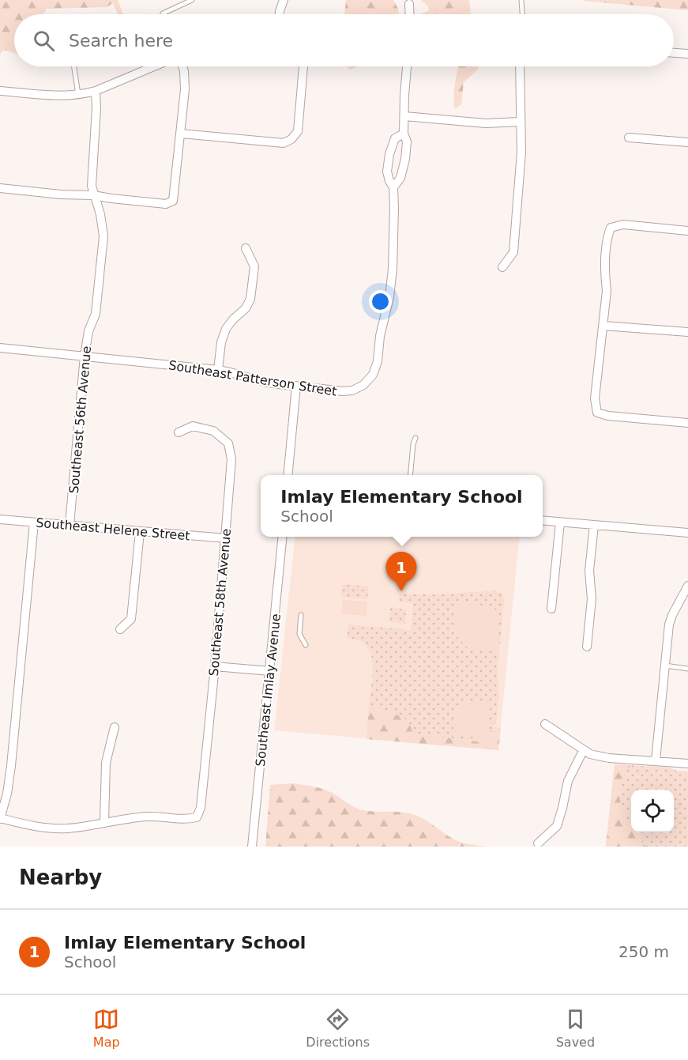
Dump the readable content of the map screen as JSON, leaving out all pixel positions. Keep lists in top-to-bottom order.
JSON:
{
  "streets": {
    "street": [
      "Southeast Patterson Street",
      "Southeast 56th Avenue",
      "Southeast Helene Street",
      "Southeast 58th Avenue",
      "Southeast Imlay Avenue"
    ]
  },
  "crossings": [
    ["Southeast Patterson Street", "Southeast 56th Avenue"],
    ["Southeast 56th Avenue", "Southeast Helene Street"],
    ["Southeast Helene Street", "Southeast 58th Avenue"]
  ],
  "page": {
    "search": "Search here",
    "popup": ["Imlay Elementary School", "School"],
    "pins": "1",
    "heading": "Nearby",
    "list": [
      {
        "mark": "1",
        "name": "Imlay Elementary School",
        "note": "School",
        "value": "250 m"
      }
    ],
    "nav": ["Map", "Directions", "Saved"]
  }
}
